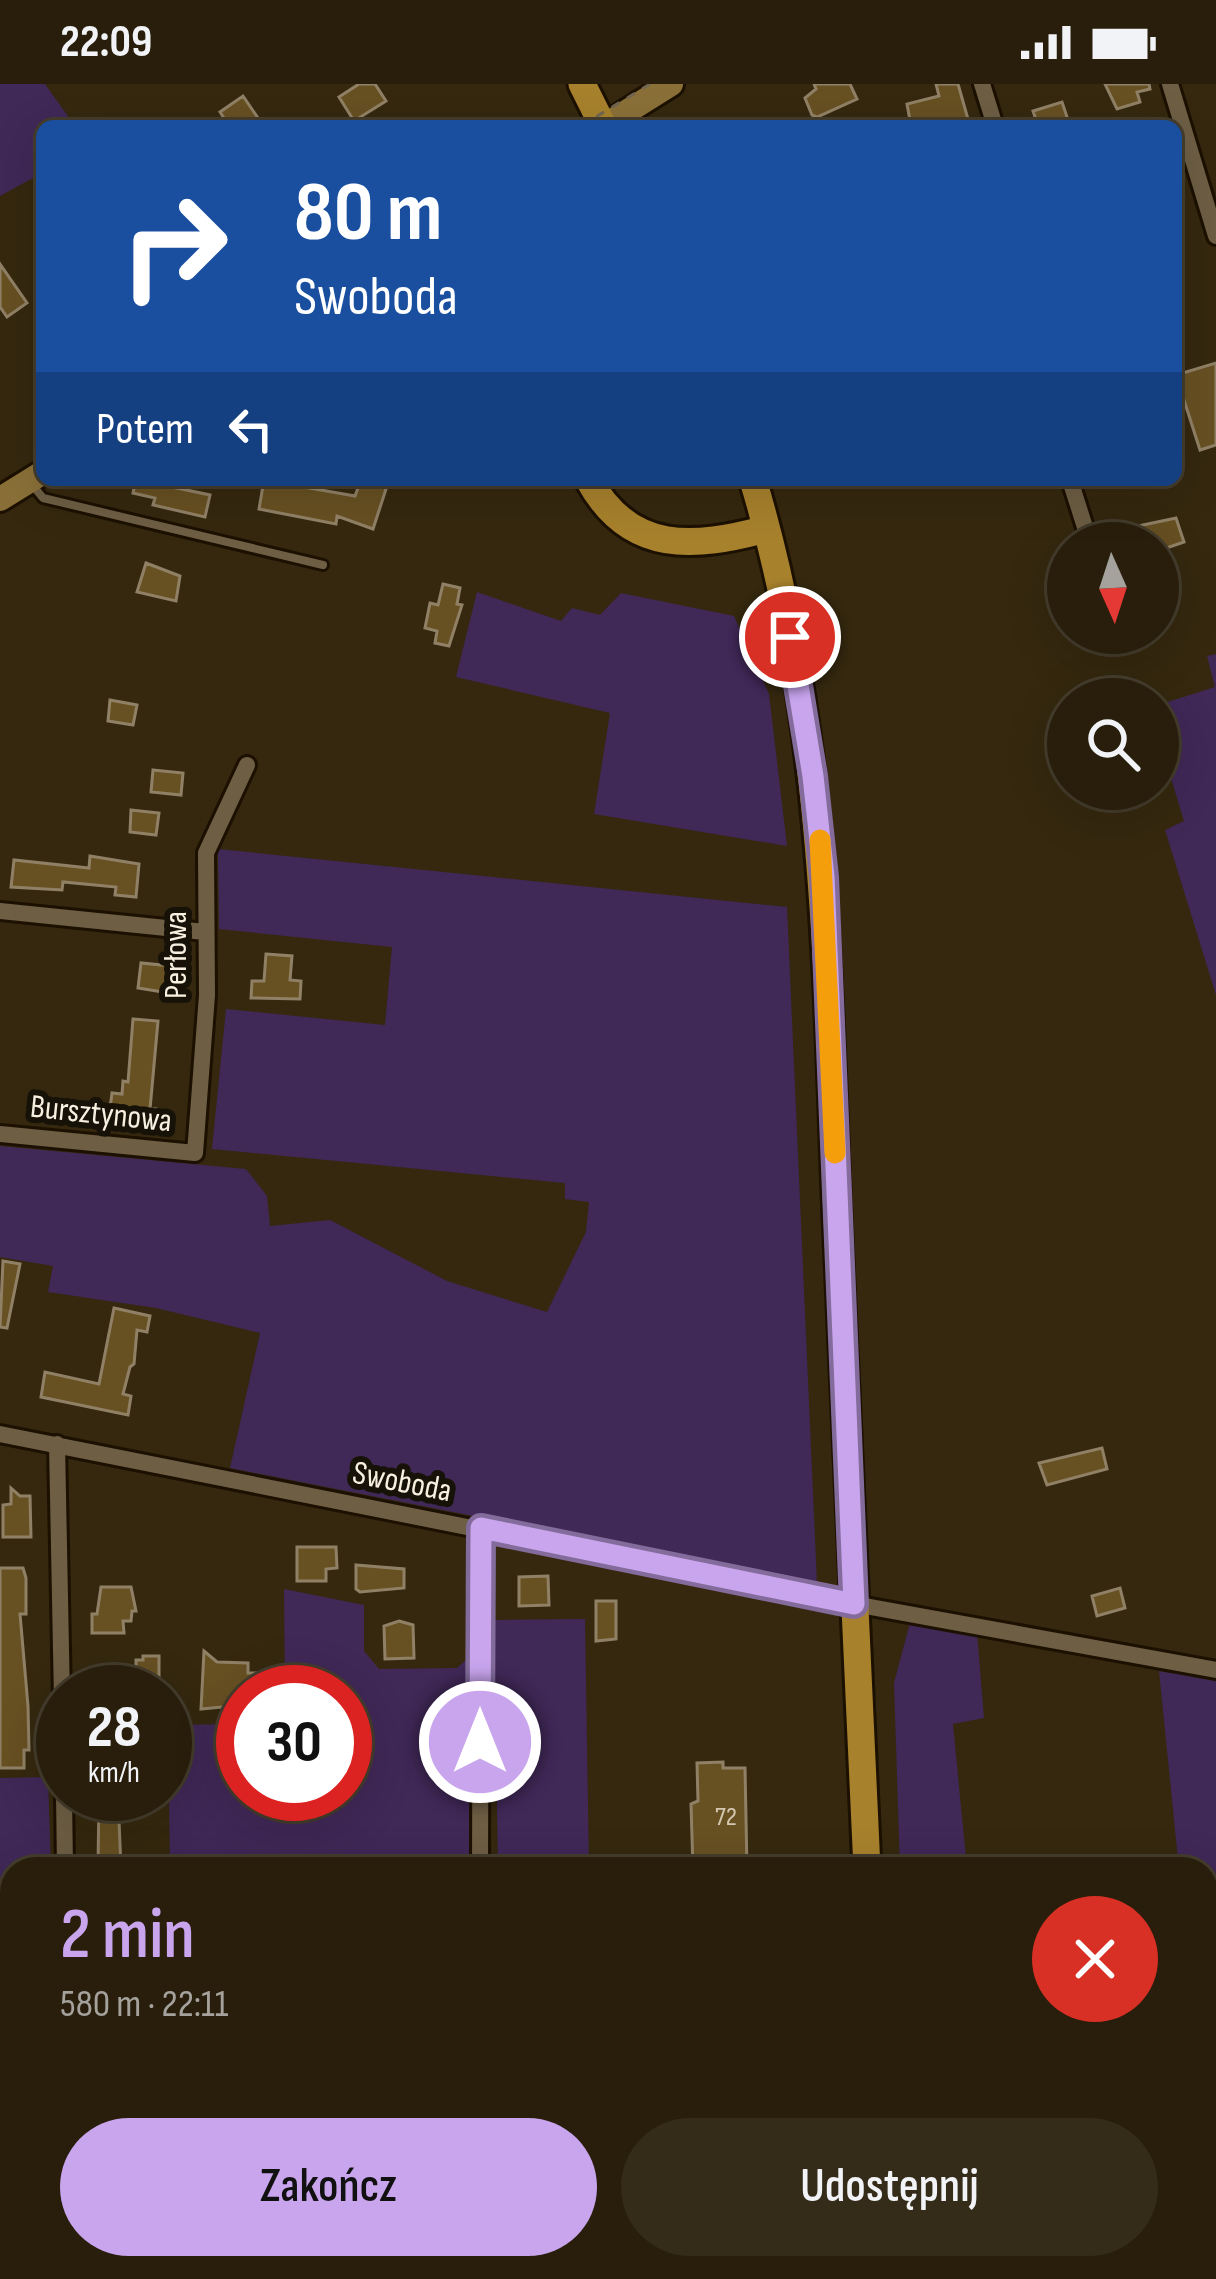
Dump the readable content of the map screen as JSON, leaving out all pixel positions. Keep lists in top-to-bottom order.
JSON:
{
  "streets": {
    "street": ["Perłowa", "Bursztynowa", "Swoboda"]
  },
  "crossings": [
    ["Perłowa", "Bursztynowa"]
  ],
  "house_numbers": ["72"],
  "north": "bottom",
  "page": {
    "status": "22:09",
    "turn": ["80 m", "Swoboda"],
    "then": "Potem",
    "speed": "28 km/h",
    "limit": "30",
    "heading": ["2 min", "580 m · 22:11"],
    "buttons": ["Zakończ", "Udostępnij"]
  }
}
